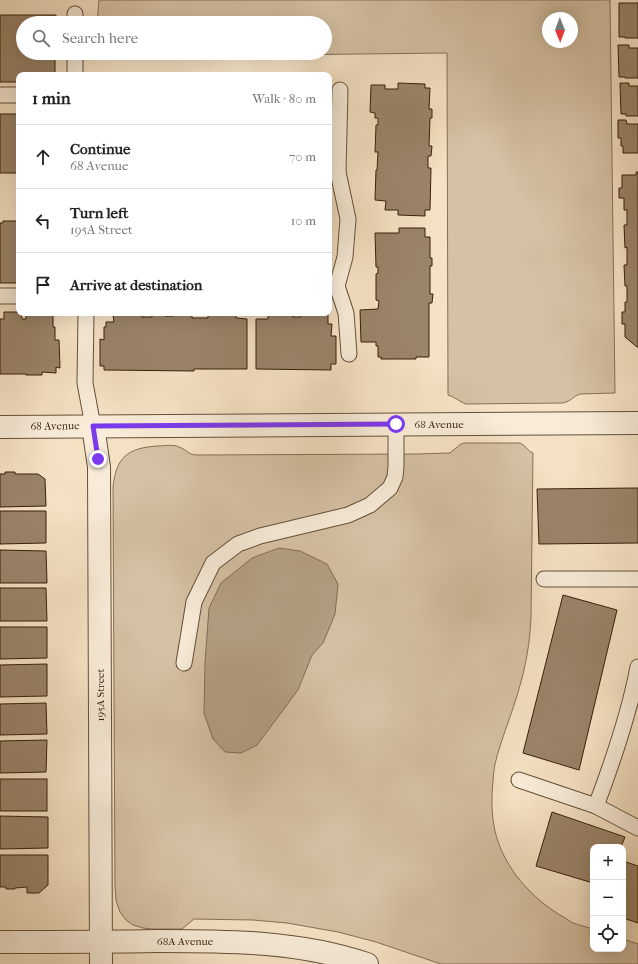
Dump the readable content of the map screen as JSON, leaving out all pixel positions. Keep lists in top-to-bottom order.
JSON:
{
  "streets": {
    "street": ["68 Avenue", "195A Street", "68A Avenue"]
  },
  "crossings": [
    ["68 Avenue", "195A Street"],
    ["195A Street", "68A Avenue"]
  ],
  "north": "bottom",
  "page": {
    "search": "Search here",
    "heading": ["1 min", "Walk · 80 m"],
    "list": [
      ["Continue", "68 Avenue", "70 m"],
      ["Turn left", "195A Street", "10 m"],
      "Arrive at destination"
    ],
    "map_buttons": ["+", "−"]
  }
}
